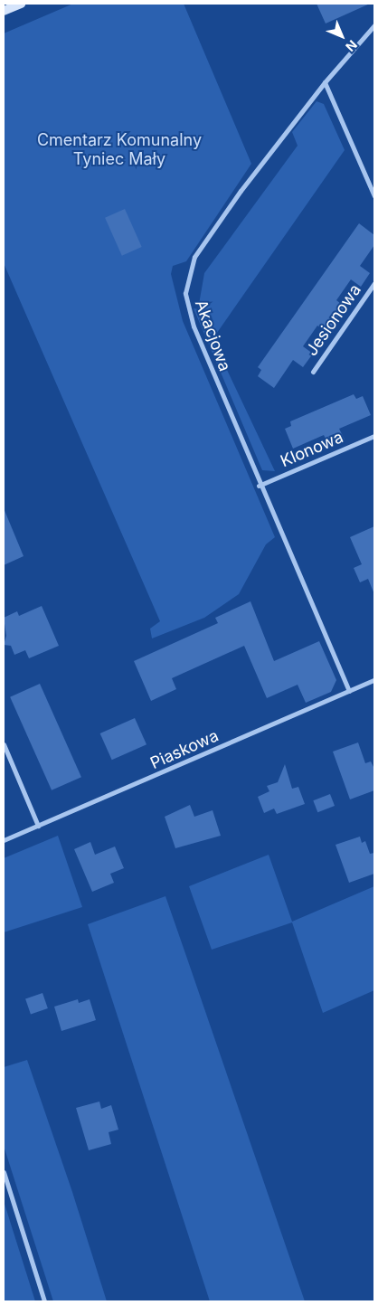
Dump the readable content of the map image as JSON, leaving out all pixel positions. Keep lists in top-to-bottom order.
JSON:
{
  "streets": {
    "street": [
      "Jesionowa",
      "Akacjowa",
      "Klonowa",
      "Piaskowa"
    ]
  },
  "crossings": [
    ["Akacjowa", "Klonowa"],
    ["Akacjowa", "Piaskowa"]
  ],
  "parks": ["Cmentarz Komunalny Tyniec Mały"],
  "north": "bottom right"
}
